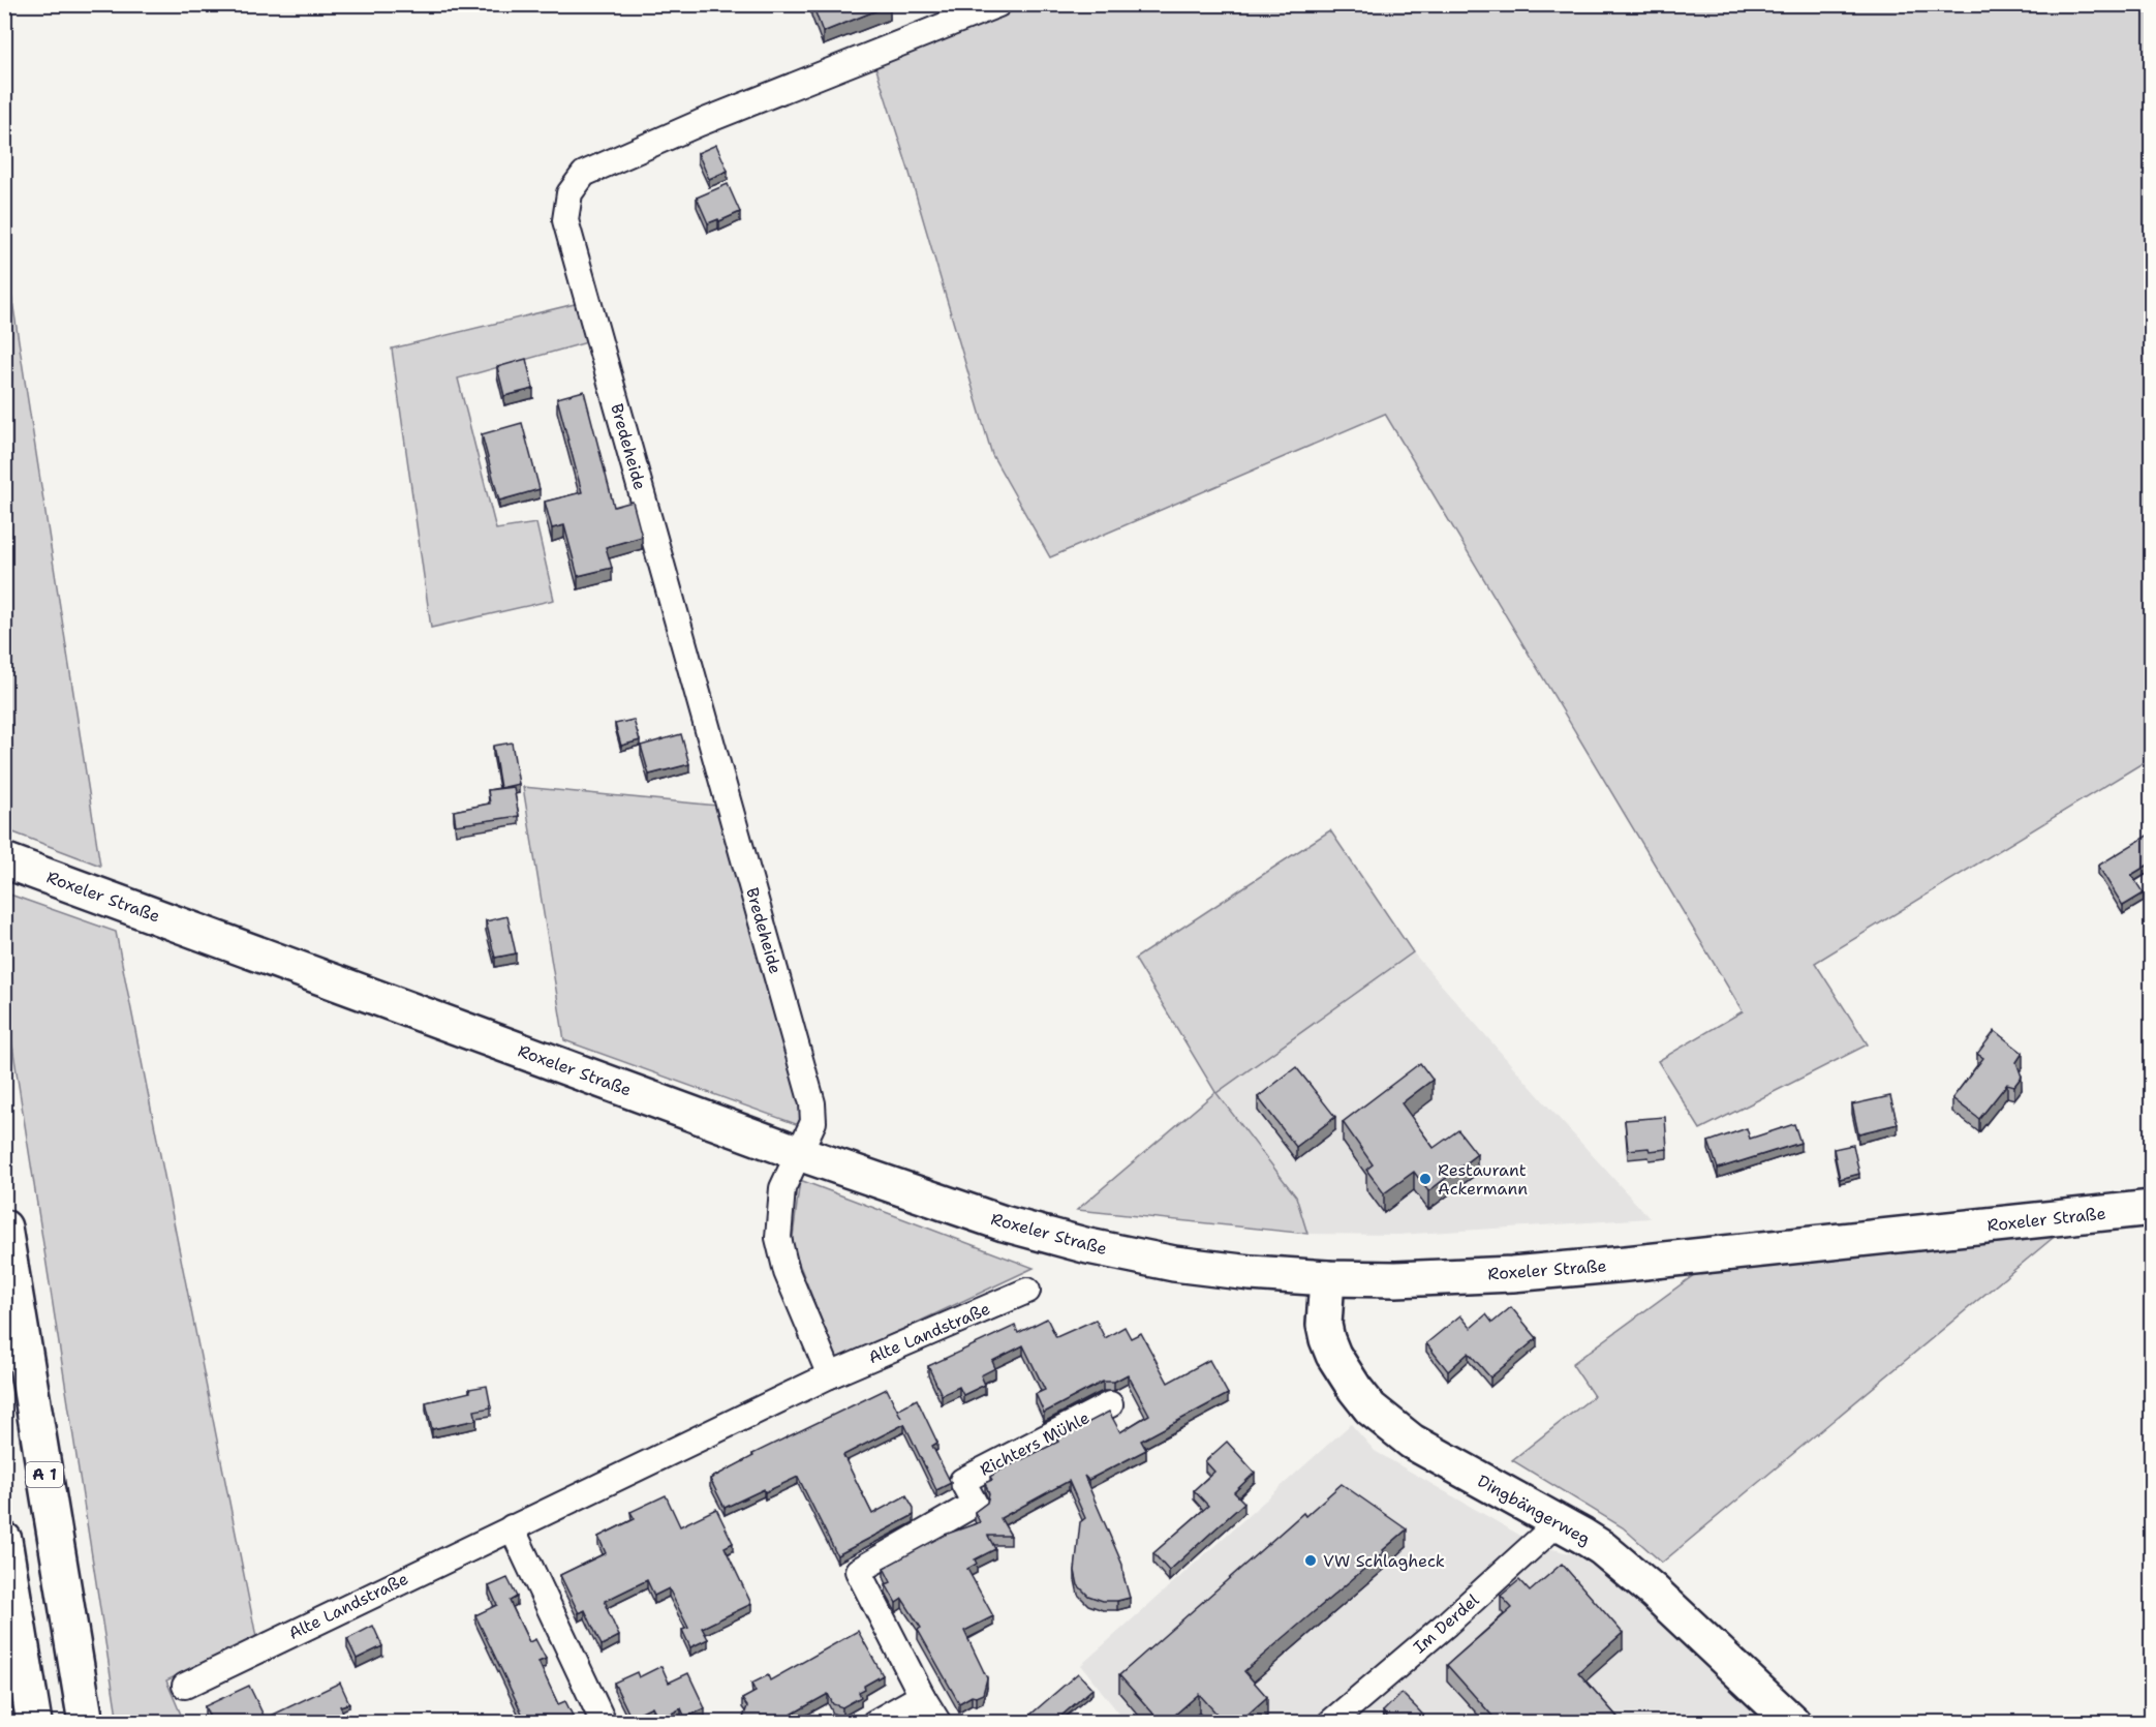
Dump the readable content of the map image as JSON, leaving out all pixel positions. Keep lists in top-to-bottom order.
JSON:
{
  "streets": {
    "main road": ["Roxeler Straße", "A 1", "Dingbängerweg"],
    "street": [
      "Bredeheide",
      "Alte Landstraße",
      "Richters Mühle",
      "Im Derdel"
    ]
  },
  "crossings": [
    ["Bredeheide", "Roxeler Straße"],
    ["Roxeler Straße", "Dingbängerweg"],
    ["Dingbängerweg", "Im Derdel"]
  ],
  "places": ["Restaurant Ackermann", "VW Schlagheck"]
}
